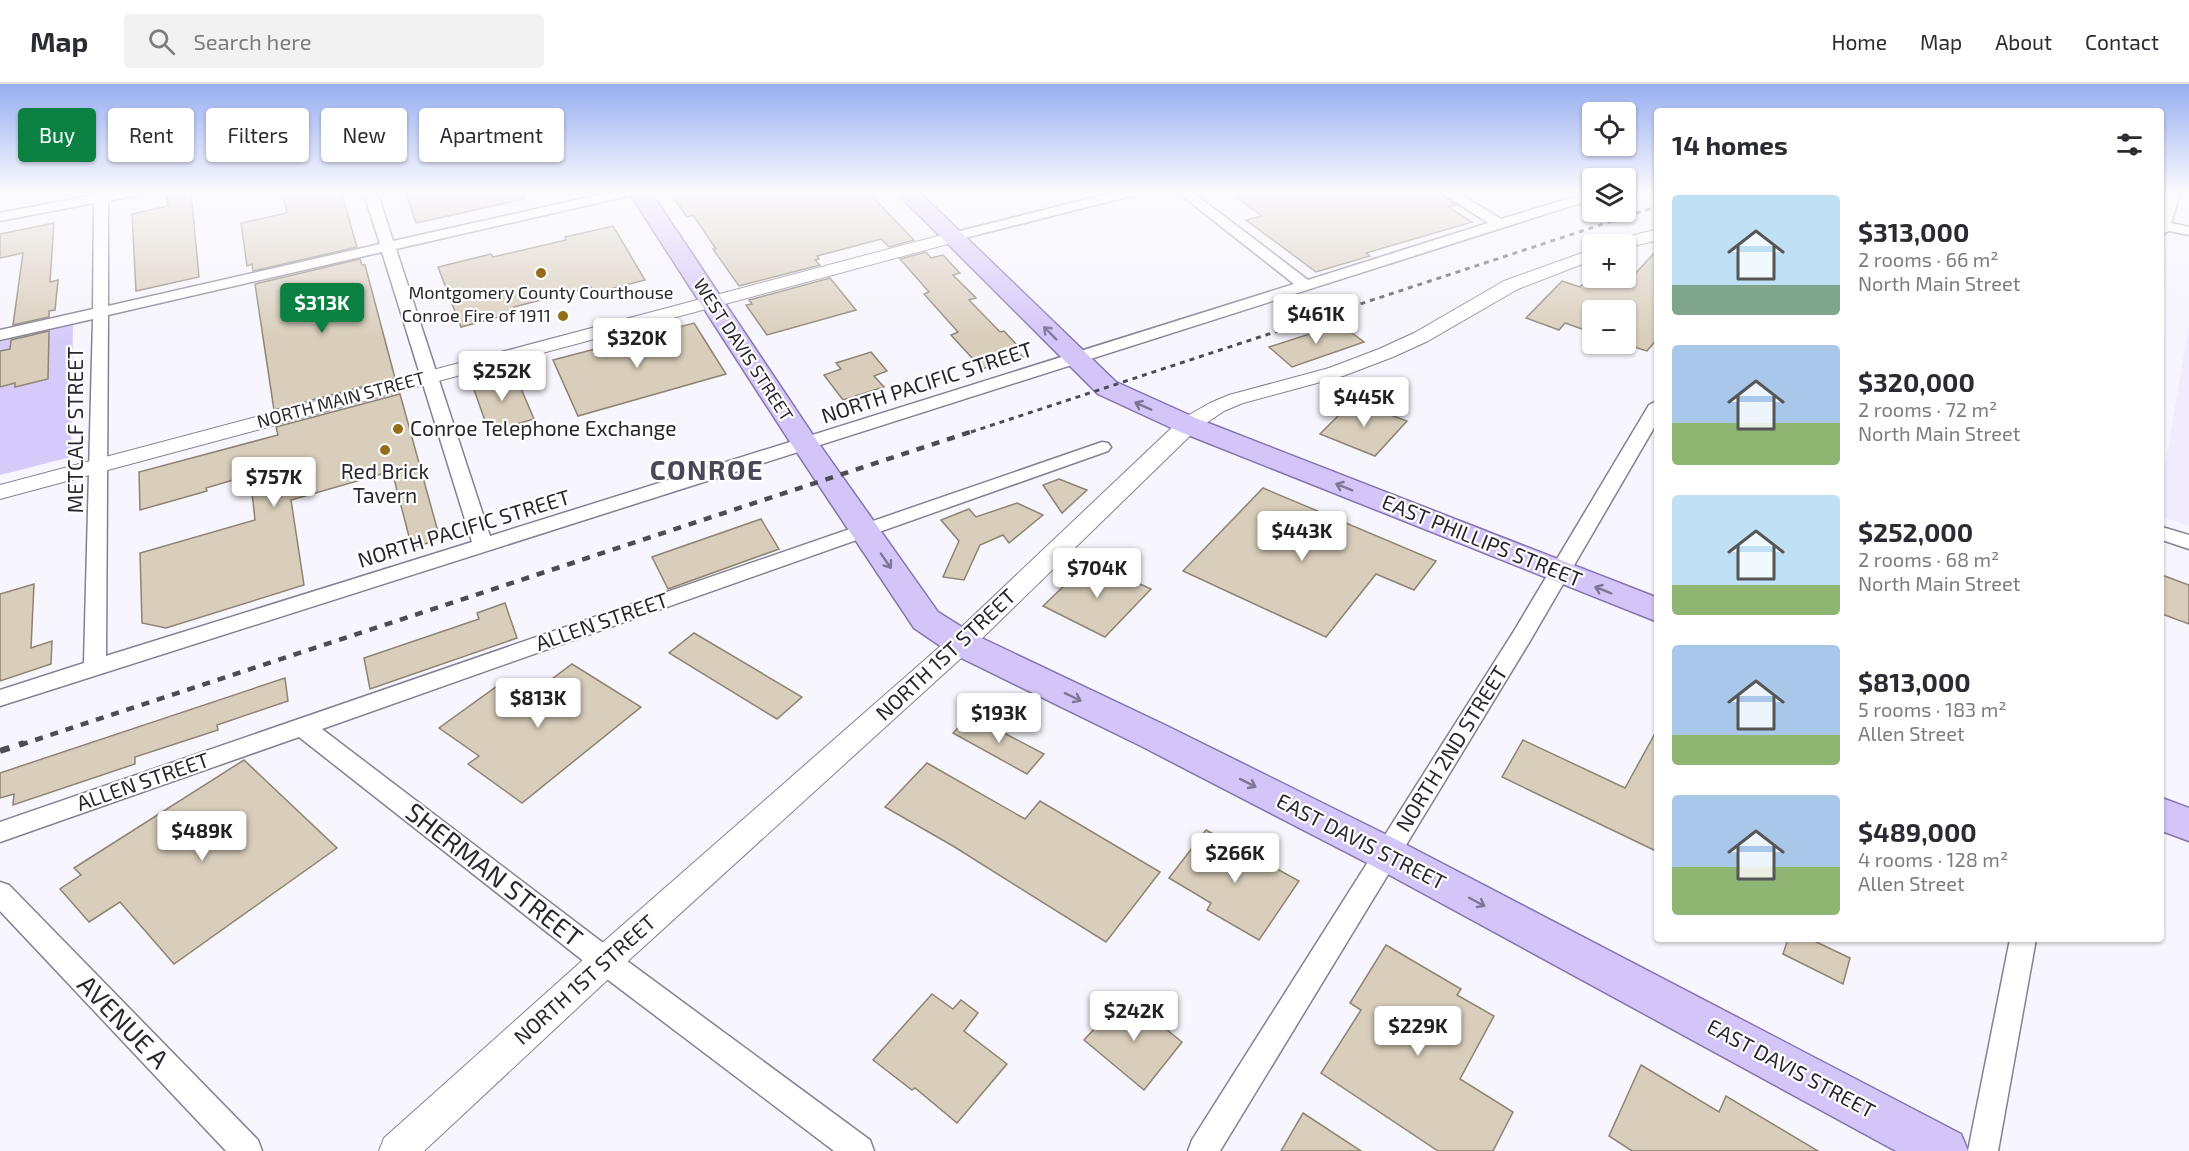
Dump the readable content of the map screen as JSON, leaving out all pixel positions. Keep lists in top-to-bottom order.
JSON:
{
  "streets": {
    "main road": ["WEST DAVIS STREET", "EAST PHILLIPS STREET", "EAST DAVIS STREET"],
    "street": [
      "NORTH PACIFIC STREET",
      "NORTH MAIN STREET",
      "METCALF STREET",
      "ALLEN STREET",
      "NORTH 1ST STREET",
      "NORTH 2ND STREET",
      "SHERMAN STREET",
      "AVENUE A"
    ]
  },
  "crossings": [
    ["WEST DAVIS STREET", "NORTH PACIFIC STREET"],
    ["WEST DAVIS STREET", "NORTH MAIN STREET"],
    ["WEST DAVIS STREET", "EAST DAVIS STREET"],
    ["NORTH PACIFIC STREET", "METCALF STREET"],
    ["NORTH PACIFIC STREET", "EAST PHILLIPS STREET"],
    ["NORTH MAIN STREET", "METCALF STREET"],
    ["EAST PHILLIPS STREET", "NORTH 1ST STREET"],
    ["EAST PHILLIPS STREET", "NORTH 2ND STREET"],
    ["ALLEN STREET", "EAST DAVIS STREET"],
    ["ALLEN STREET", "SHERMAN STREET"],
    ["NORTH 1ST STREET", "EAST DAVIS STREET"],
    ["NORTH 1ST STREET", "SHERMAN STREET"],
    ["NORTH 2ND STREET", "EAST DAVIS STREET"]
  ],
  "one_way": ["EAST PHILLIPS STREET", "EAST DAVIS STREET"],
  "districts": ["CONROE"],
  "places": [
    "Montgomery County Courthouse",
    "Conroe Fire of 1911",
    "Conroe Telephone Exchange",
    "Red Brick Tavern"
  ],
  "page": {
    "header": "Map",
    "search": "Search here",
    "nav": [
      "Home",
      "Map",
      "About",
      "Contact"
    ],
    "map_buttons": ["+", "−"],
    "chip": [
      "Buy",
      "Rent",
      "Filters",
      "New",
      "Apartment"
    ],
    "heading": "14 homes",
    "list": [
      {
        "name": "$313,000",
        "note": "2 rooms · 66 m² · North Main Street"
      },
      {
        "name": "$320,000",
        "note": "2 rooms · 72 m² · North Main Street"
      },
      {
        "name": "$252,000",
        "note": "2 rooms · 68 m² · North Main Street"
      },
      {
        "name": "$813,000",
        "note": "5 rooms · 183 m² · Allen Street"
      },
      {
        "name": "$489,000",
        "note": "4 rooms · 128 m² · Allen Street"
      }
    ],
    "price": [
      "$313K",
      "$461K",
      "$320K",
      "$252K",
      "$445K",
      "$757K",
      "$443K",
      "$704K",
      "$813K",
      "$193K",
      "$489K",
      "$266K",
      "$242K",
      "$229K"
    ]
  }
}
